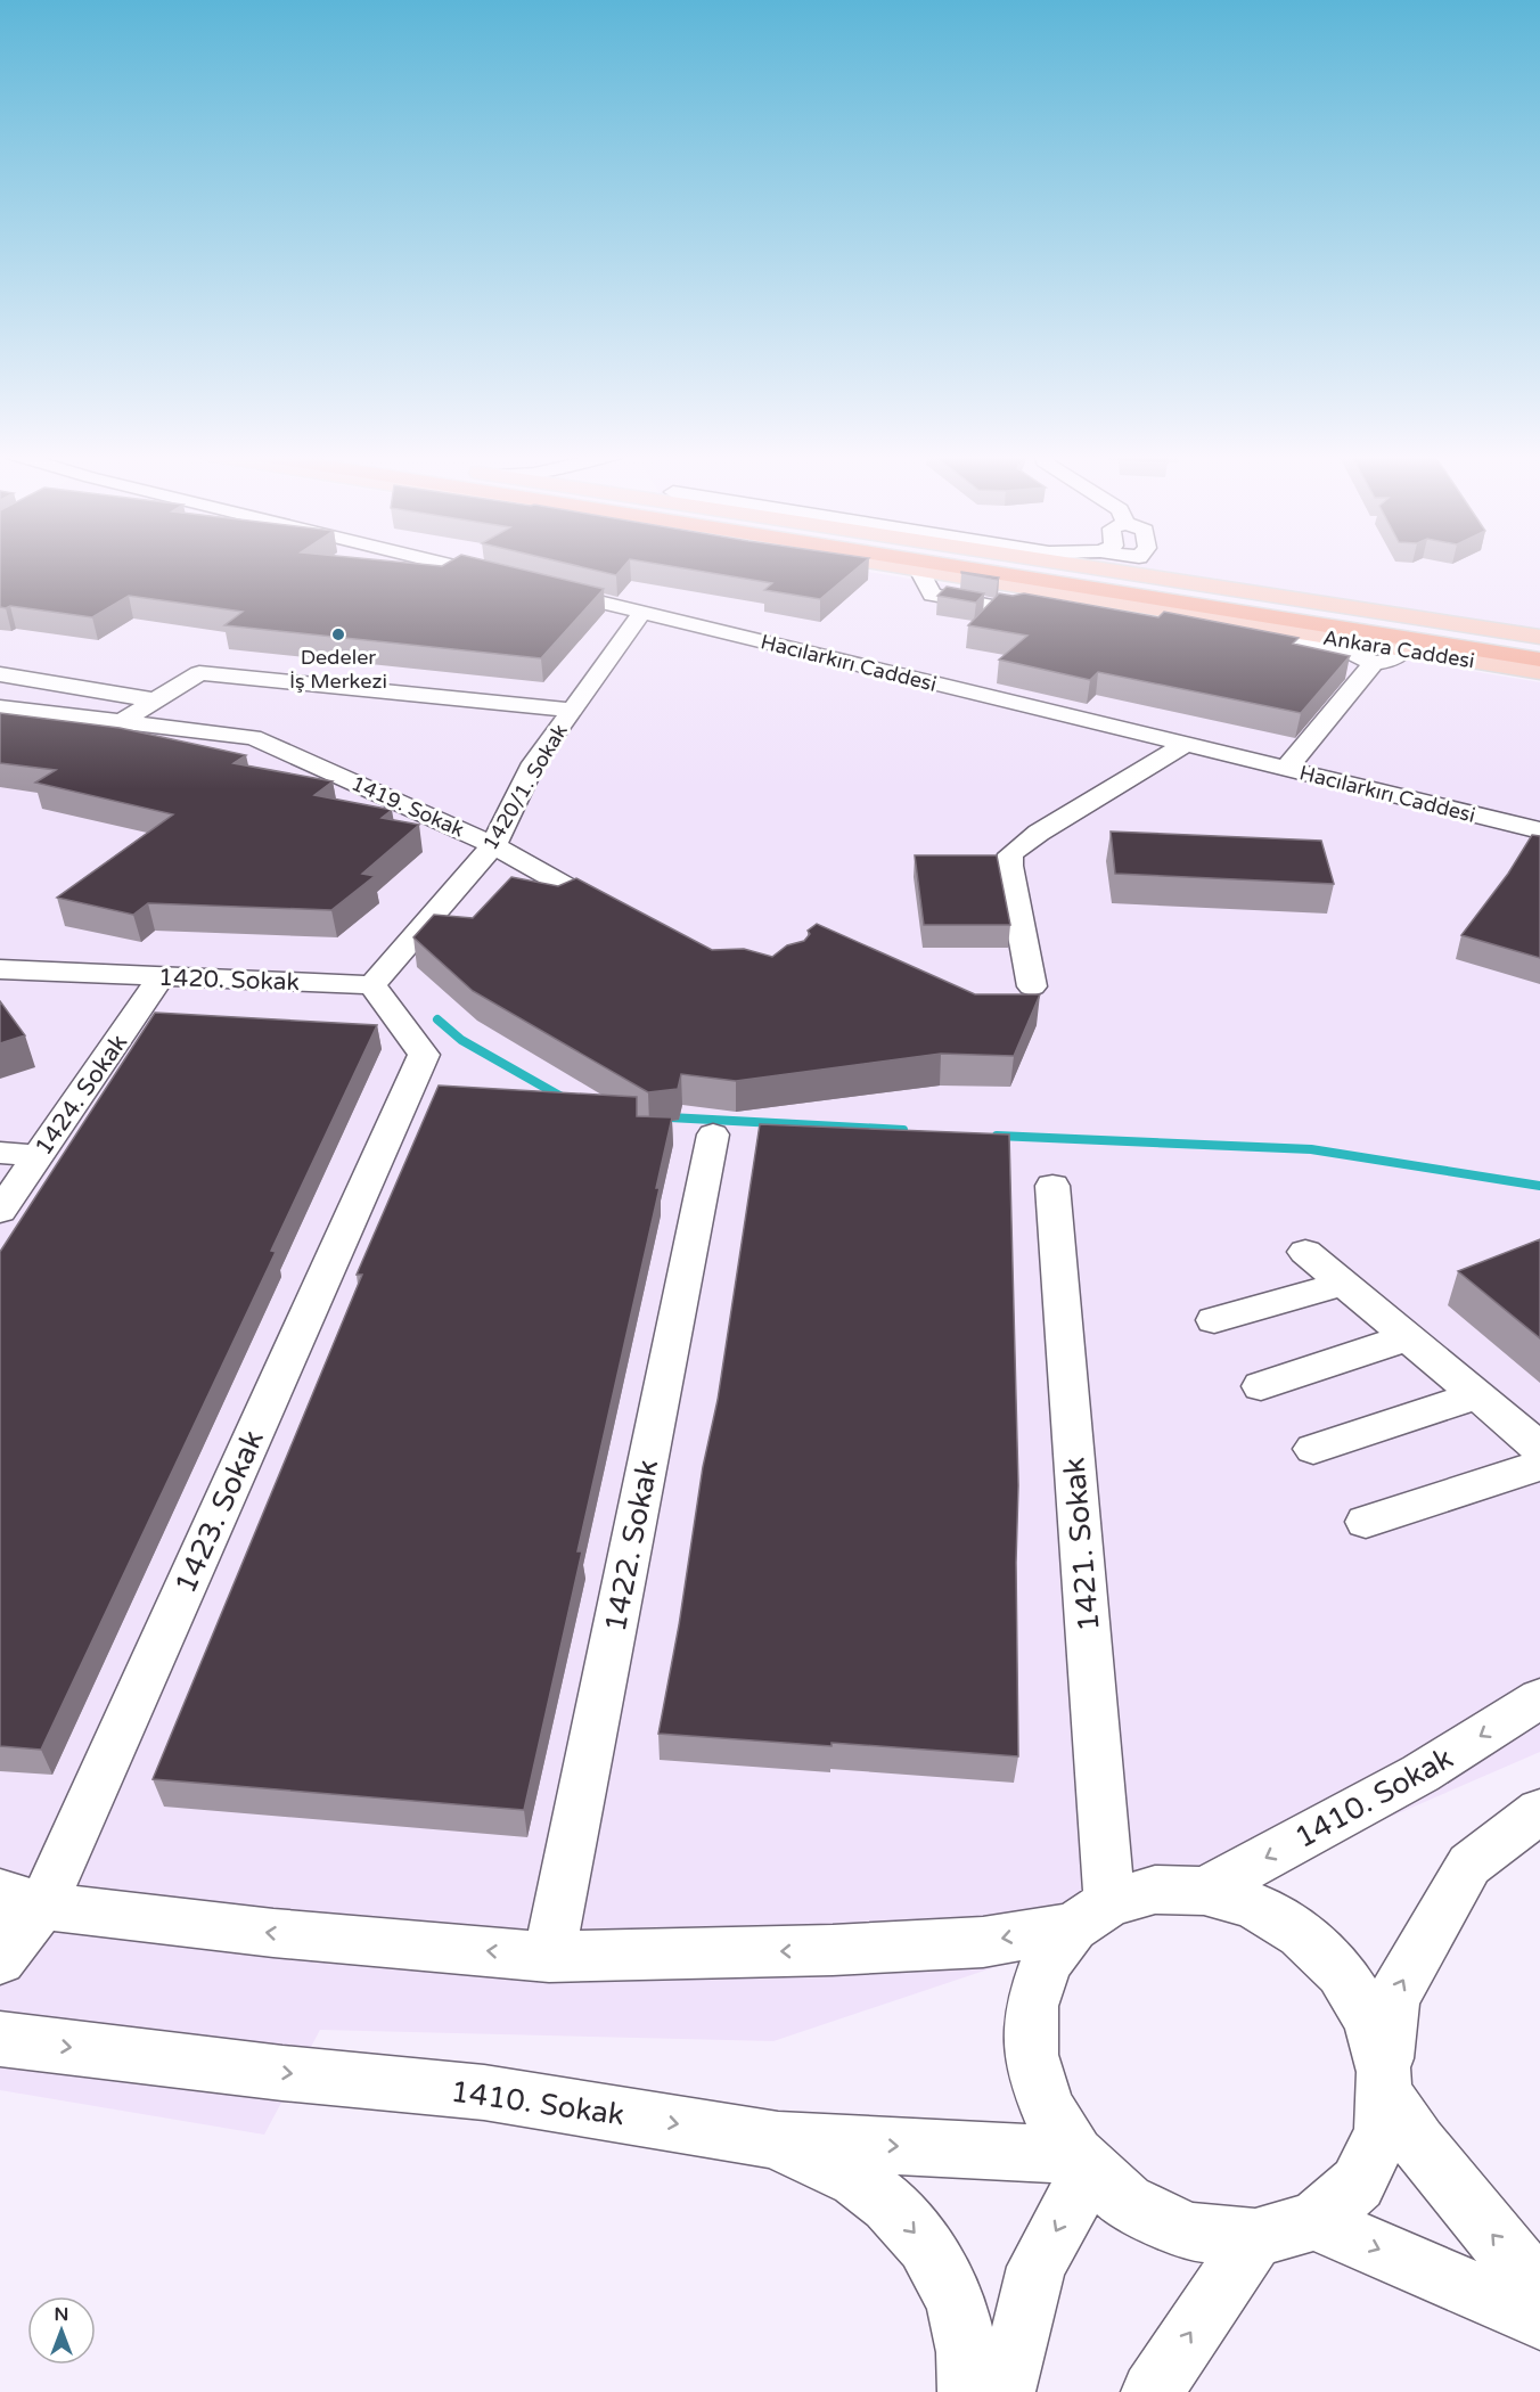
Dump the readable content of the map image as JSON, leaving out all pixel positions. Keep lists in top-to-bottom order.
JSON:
{
  "streets": {
    "highway": ["Ankara Caddesi"],
    "street": [
      "Hacılarkırı Caddesi",
      "1420/1. Sokak",
      "1419. Sokak",
      "1420. Sokak",
      "1424. Sokak",
      "1423. Sokak",
      "1421. Sokak",
      "1422. Sokak",
      "1410. Sokak"
    ]
  },
  "crossings": [
    ["Hacılarkırı Caddesi", "1420/1. Sokak"],
    ["1420/1. Sokak", "1419. Sokak"],
    ["1420/1. Sokak", "1420. Sokak"],
    ["1420/1. Sokak", "1423. Sokak"],
    ["1420. Sokak", "1424. Sokak"],
    ["1420. Sokak", "1423. Sokak"]
  ],
  "places": ["Dedeler İş Merkezi"],
  "north": "top"
}
